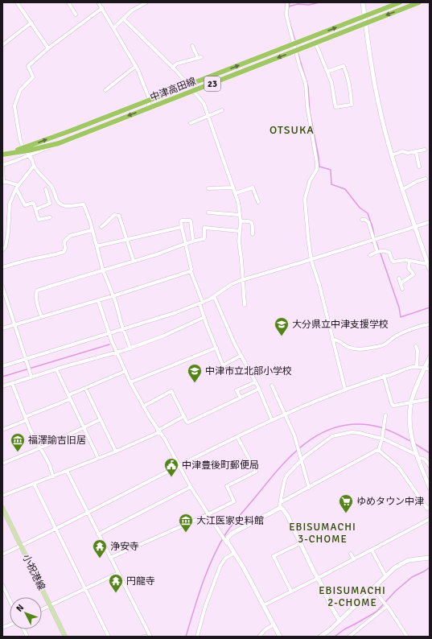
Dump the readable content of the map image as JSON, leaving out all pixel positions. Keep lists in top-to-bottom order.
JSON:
{
  "streets": {
    "main road": ["23", "中津高田線", "小祝港線"]
  },
  "districts": ["OTSUKA", "EBISUMACHI 3-CHOME", "EBISUMACHI 2-CHOME"],
  "places": {
    "school or university": ["大分県立中津支援学校", "中津市立北部小学校"],
    "museum": ["福澤諭吉旧居", "大江医家史料館"],
    "public building": ["中津豊後町郵便局"],
    "supermarket": ["ゆめタウン中津"],
    "temple": ["浄安寺", "円龍寺"]
  },
  "north": "top left"
}
